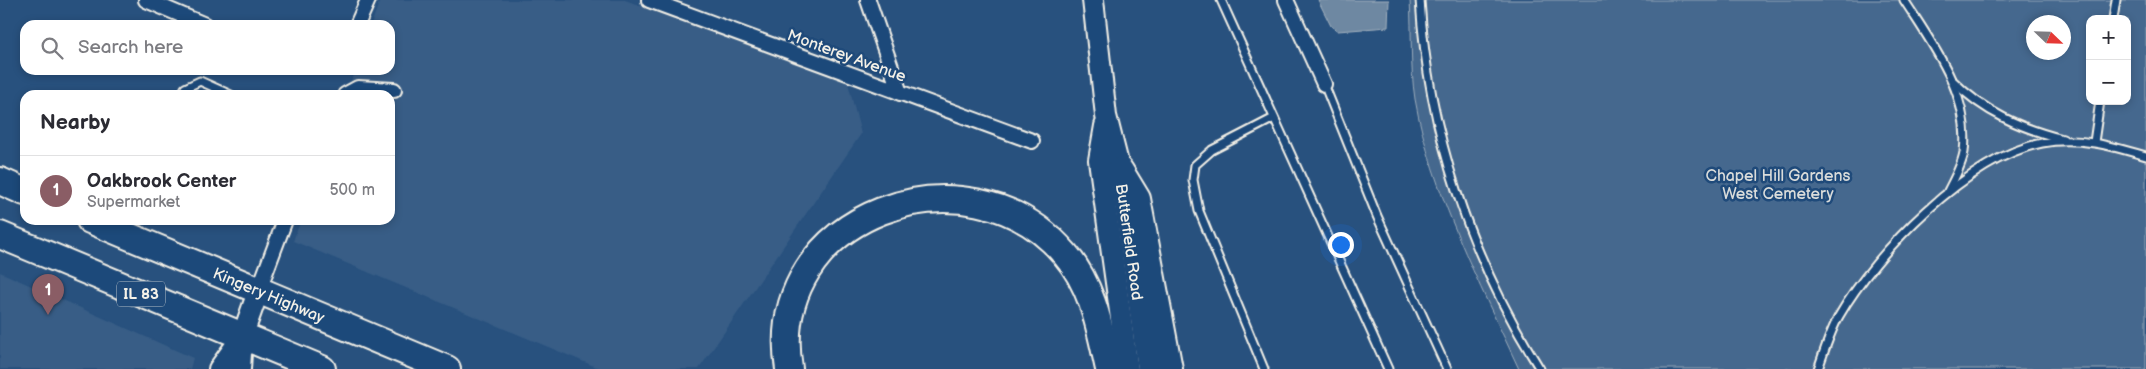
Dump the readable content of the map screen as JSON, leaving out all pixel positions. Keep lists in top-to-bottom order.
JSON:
{
  "streets": {
    "highway": ["IL 83", "Kingery Highway"],
    "main road": ["Butterfield Road"],
    "street": ["Monterey Avenue"]
  },
  "parks": ["Chapel Hill Gardens West Cemetery"],
  "north": "bottom right",
  "page": {
    "map_buttons": ["+", "−"],
    "search": "Search here",
    "heading": "Nearby",
    "list": [
      {
        "mark": "1",
        "name": "Oakbrook Center",
        "note": "Supermarket",
        "value": "500 m"
      }
    ],
    "pins": "1"
  }
}
